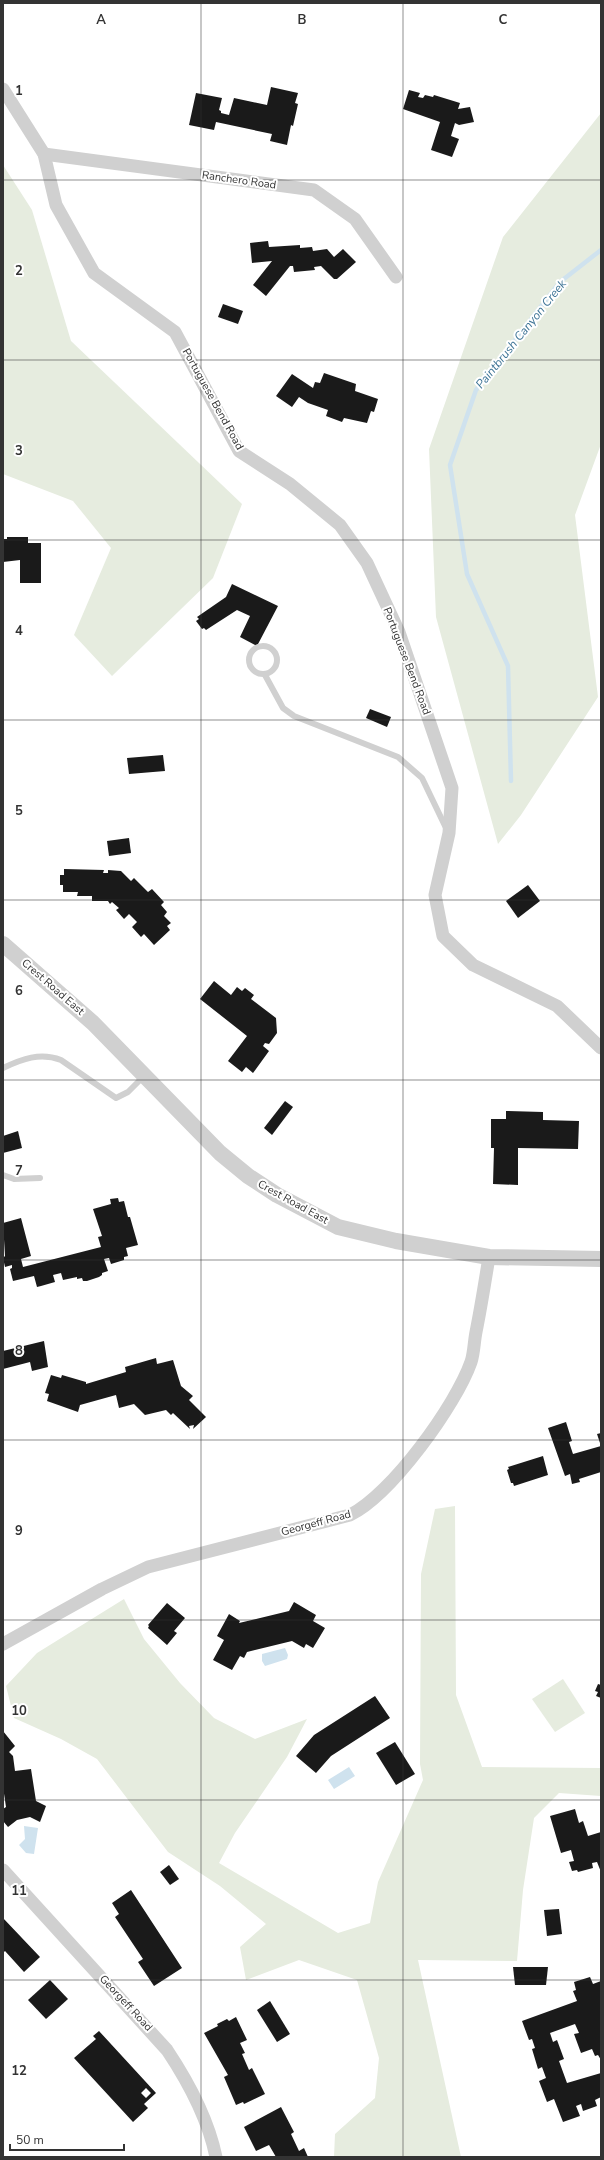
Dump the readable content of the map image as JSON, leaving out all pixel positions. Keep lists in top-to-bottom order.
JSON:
{
  "streets": {
    "street": [
      "Ranchero Road",
      "Portuguese Bend Road",
      "Crest Road East",
      "Georgeff Road"
    ]
  },
  "crossings": [
    ["Ranchero Road", "Portuguese Bend Road"],
    ["Crest Road East", "Georgeff Road"]
  ],
  "water": ["Paintbrush Canyon Creek"],
  "scale_bar": "50 m",
  "grid": {
    "columns": ["A", "B", "C"],
    "rows": [
      "1",
      "2",
      "3",
      "4",
      "5",
      "6",
      "7",
      "8",
      "9",
      "10",
      "11",
      "12"
    ]
  }
}
